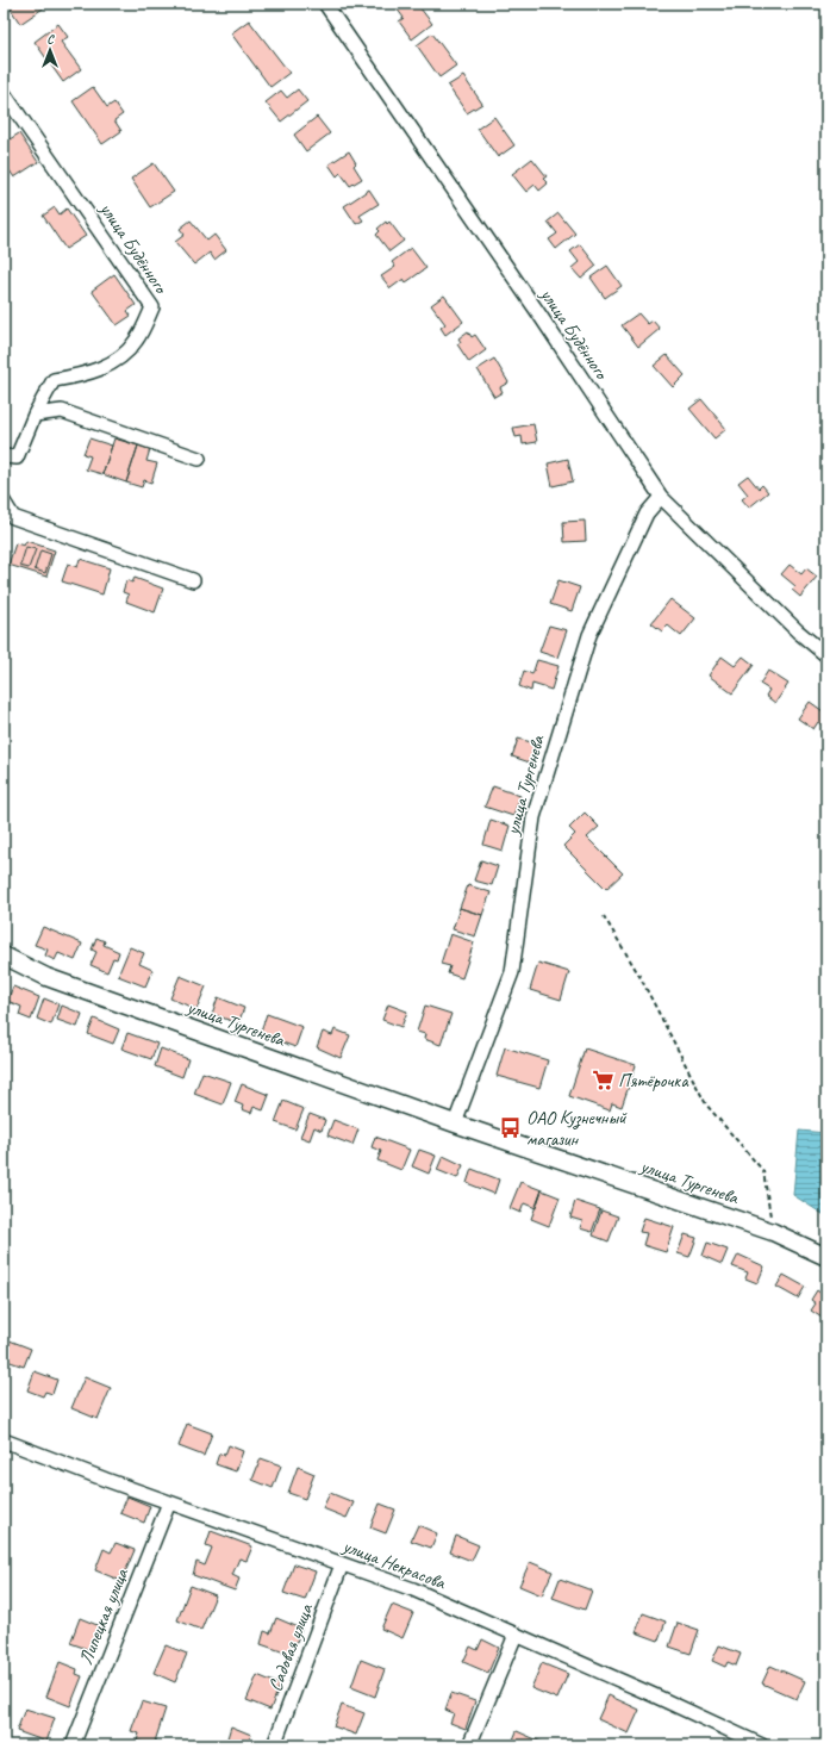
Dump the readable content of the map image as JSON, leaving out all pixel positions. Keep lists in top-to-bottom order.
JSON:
{
  "streets": {
    "street": [
      "улица Будённого",
      "улица Тургенева",
      "улица Некрасова",
      "Липецкая улица",
      "Садовая улица"
    ]
  },
  "crossings": [
    ["улица Будённого", "улица Тургенева"],
    ["улица Некрасова", "Липецкая улица"],
    ["улица Некрасова", "Садовая улица"]
  ],
  "places": {
    "supermarket": ["Пятёрочка"],
    "bus stop": ["ОАО Кузнечный магазин"]
  },
  "north": "top"
}
